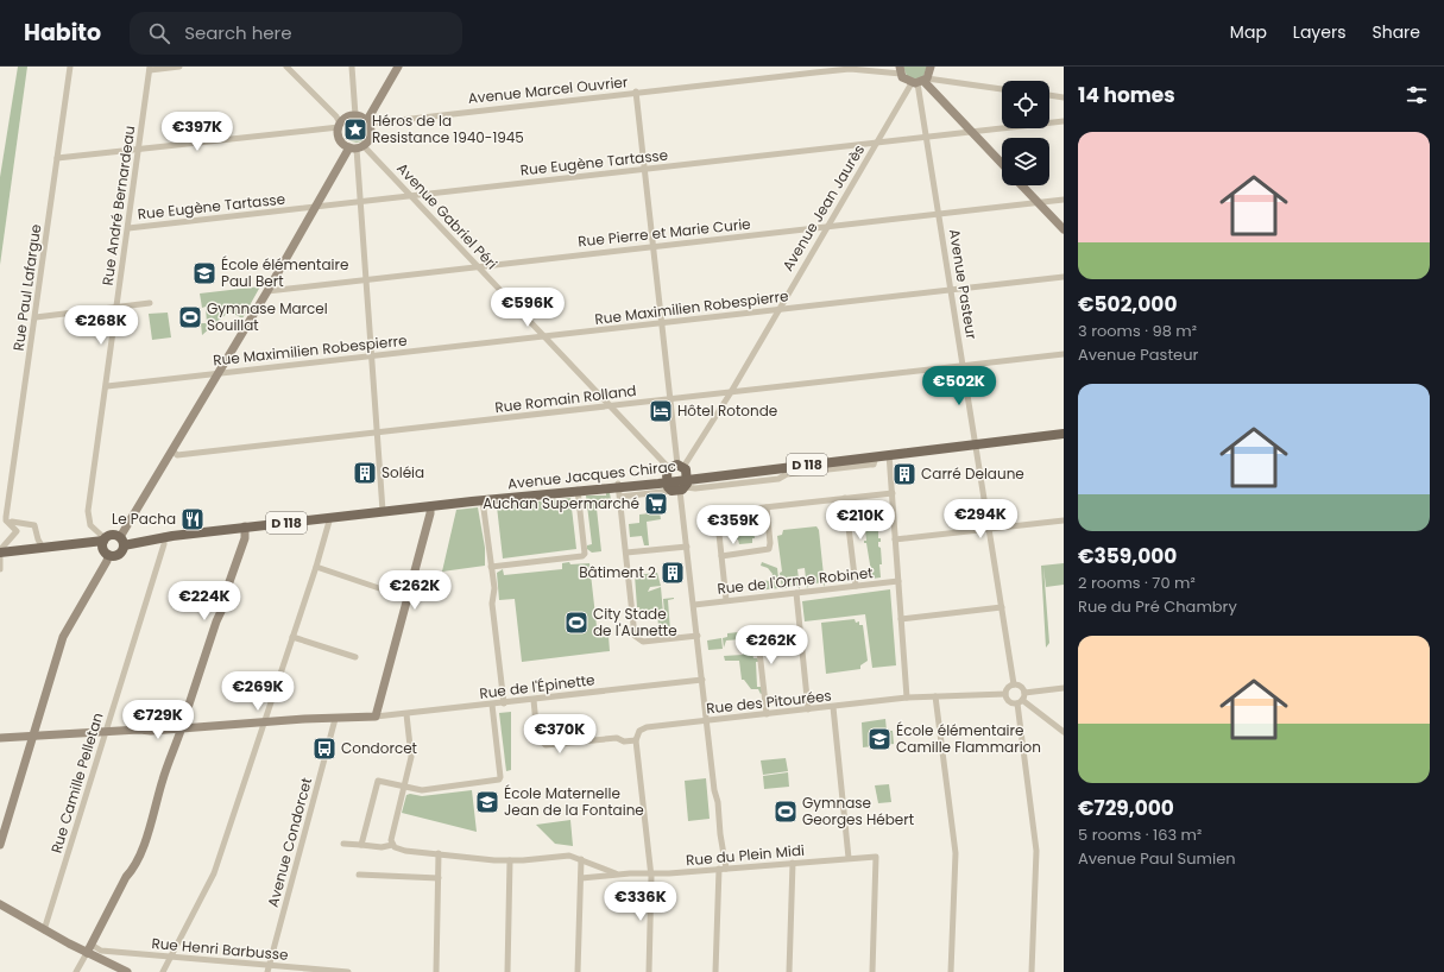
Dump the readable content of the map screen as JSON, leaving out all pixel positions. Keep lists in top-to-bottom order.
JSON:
{
  "streets": {
    "main road": ["D 118", "Avenue Jacques Chirac"],
    "street": [
      "Avenue Marcel Ouvrier",
      "Rue Eugène Tartasse",
      "Rue André Bernardeau",
      "Avenue Jean Jaurès",
      "Avenue Gabriel Péri",
      "Rue Pierre et Marie Curie",
      "Avenue Pasteur",
      "Rue Paul Lafargue",
      "Rue Maximilien Robespierre",
      "Rue Romain Rolland",
      "Rue de l'Orme Robinet",
      "Rue de l'Épinette",
      "Rue des Pitourées",
      "Rue Camille Pelletan",
      "Avenue Condorcet",
      "Rue du Plein Midi",
      "Rue Henri Barbusse"
    ]
  },
  "crossings": [
    ["Avenue Marcel Ouvrier", "Avenue Gabriel Péri"],
    ["Rue Eugène Tartasse", "Rue André Bernardeau"],
    ["Rue Eugène Tartasse", "Avenue Jean Jaurès"],
    ["Rue Eugène Tartasse", "Avenue Gabriel Péri"],
    ["Rue Eugène Tartasse", "Avenue Pasteur"],
    ["Rue André Bernardeau", "Rue Maximilien Robespierre"],
    ["Rue André Bernardeau", "Avenue Jacques Chirac"],
    ["Avenue Jean Jaurès", "Avenue Gabriel Péri"],
    ["Avenue Jean Jaurès", "Rue Pierre et Marie Curie"],
    ["Avenue Jean Jaurès", "Avenue Pasteur"],
    ["Avenue Jean Jaurès", "Rue Maximilien Robespierre"],
    ["Avenue Jean Jaurès", "Rue Romain Rolland"],
    ["Avenue Jean Jaurès", "Avenue Jacques Chirac"],
    ["Avenue Gabriel Péri", "Rue Pierre et Marie Curie"],
    ["Avenue Gabriel Péri", "Rue Maximilien Robespierre"],
    ["Avenue Gabriel Péri", "Rue Romain Rolland"],
    ["Avenue Gabriel Péri", "Avenue Jacques Chirac"],
    ["Rue Pierre et Marie Curie", "Avenue Pasteur"],
    ["Avenue Pasteur", "Rue Maximilien Robespierre"],
    ["Avenue Pasteur", "Rue Romain Rolland"],
    ["Avenue Pasteur", "Avenue Jacques Chirac"],
    ["Avenue Pasteur", "Rue des Pitourées"],
    ["Avenue Jacques Chirac", "Rue Camille Pelletan"],
    ["Avenue Condorcet", "Rue Henri Barbusse"]
  ],
  "places": {
    "place": ["Héros de la Resistance 1940-1945"],
    "school or university": ["École élémentaire Paul Bert", "École élémentaire Camille Flammarion", "École Maternelle Jean de la Fontaine"],
    "sports": ["Gymnase Marcel Souillat", "City Stade de l'Aunette", "Gymnase Georges Hébert"],
    "hotel": ["Hôtel Rotonde"],
    "building": ["Soléia", "Carré Delaune", "Bâtiment 2"],
    "supermarket": ["Auchan Supermarché"],
    "restaurant": ["Le Pacha"],
    "bus stop": ["Condorcet"]
  },
  "page": {
    "header": "Habito",
    "search": "Search here",
    "nav": ["Map", "Layers", "Share"],
    "heading": "14 homes",
    "price": [
      "€397K",
      "€596K",
      "€268K",
      "€502K",
      "€294K",
      "€210K",
      "€359K",
      "€262K",
      "€224K",
      "€262K",
      "€269K",
      "€729K",
      "€370K",
      "€336K"
    ],
    "list": [
      {
        "name": "€502,000",
        "note": "3 rooms · 98 m² · Avenue Pasteur"
      },
      {
        "name": "€359,000",
        "note": "2 rooms · 70 m² · Rue du Pré Chambry"
      },
      {
        "name": "€729,000",
        "note": "5 rooms · 163 m² · Avenue Paul Sumien"
      }
    ]
  }
}
